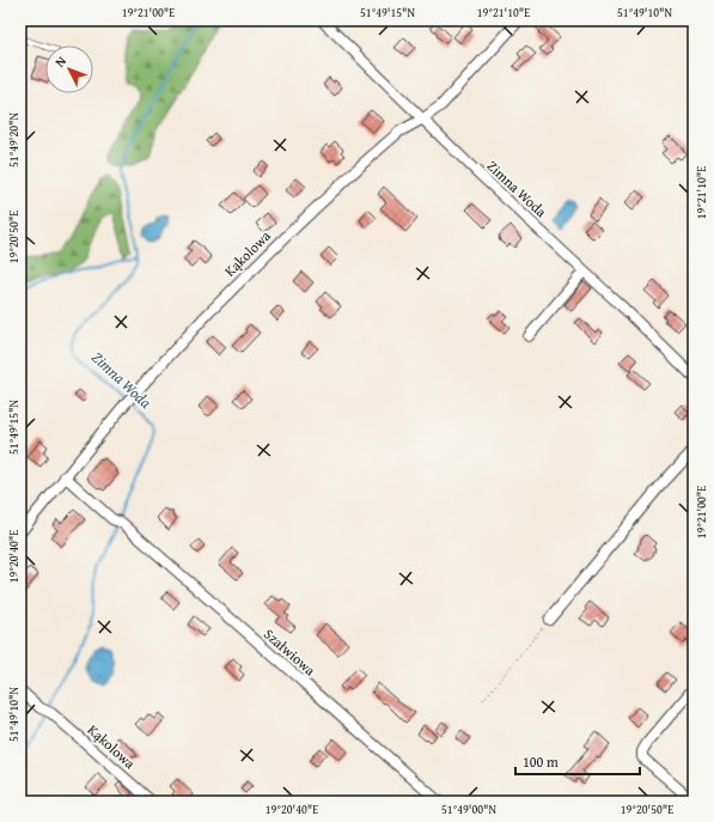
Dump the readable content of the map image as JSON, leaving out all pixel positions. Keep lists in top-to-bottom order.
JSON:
{
  "streets": {
    "street": ["Zimna Woda", "Kąkolowa", "Szałwiowa"]
  },
  "crossings": [
    ["Zimna Woda", "Kąkolowa"],
    ["Kąkolowa", "Szałwiowa"]
  ],
  "water": ["Zimna Woda"],
  "scale_bar": "100 m",
  "north": "top left",
  "coordinates": [
    "19°21'00\"E",
    "51°49'15\"N",
    "19°21'10\"E",
    "51°49'10\"N",
    "51°49'20\"N",
    "19°20'50\"E",
    "19°20'40\"E",
    "51°49'00\"N"
  ]
}
